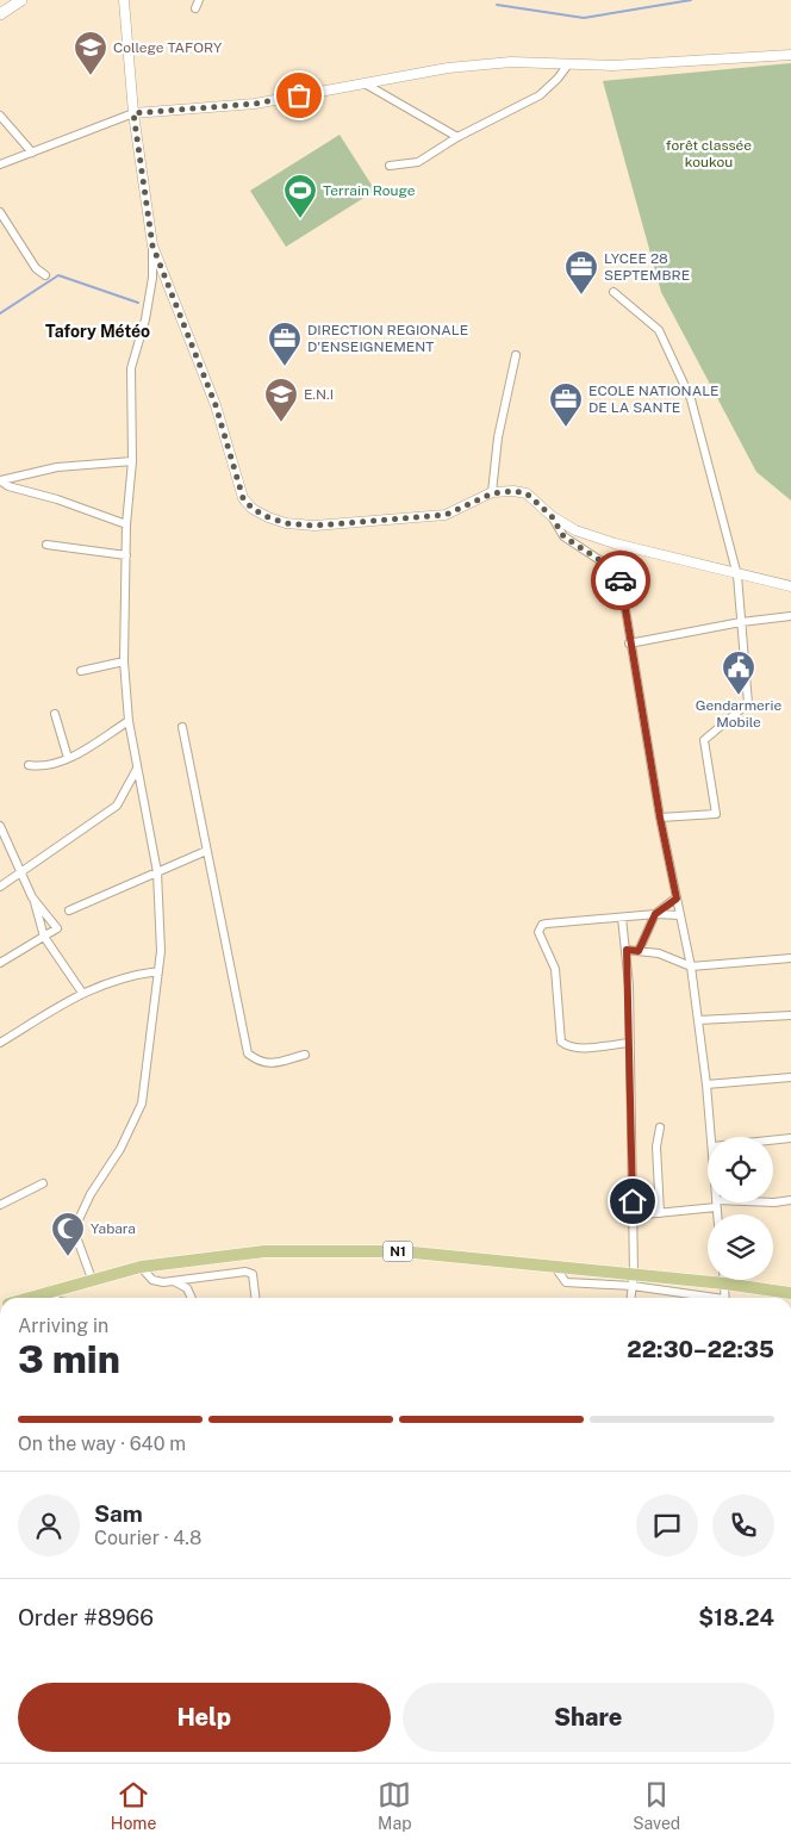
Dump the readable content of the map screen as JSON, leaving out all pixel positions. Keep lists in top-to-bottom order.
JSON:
{
  "streets": {
    "highway": ["N1"]
  },
  "districts": ["Tafory Météo"],
  "parks": ["forêt classée koukou"],
  "places": {
    "school or university": ["College TAFORY", "E.N.I"],
    "sports": ["Terrain Rouge"],
    "office": ["LYCEE 28 SEPTEMBRE", "DIRECTION REGIONALE D'ENSEIGNEMENT", "ECOLE NATIONALE DE LA SANTE"],
    "public building": ["Gendarmerie Mobile"],
    "mosque": ["Yabara"]
  },
  "page": {
    "heading": ["3 min", "Arriving in", "22:30–22:35"],
    "panel": [
      "Sam",
      "Courier · 4.8",
      "Order #8966",
      "$18.24"
    ],
    "bar": "On the way · 640 m",
    "buttons": ["Help", "Share"],
    "tabs": ["Home", "Map", "Saved"]
  }
}
